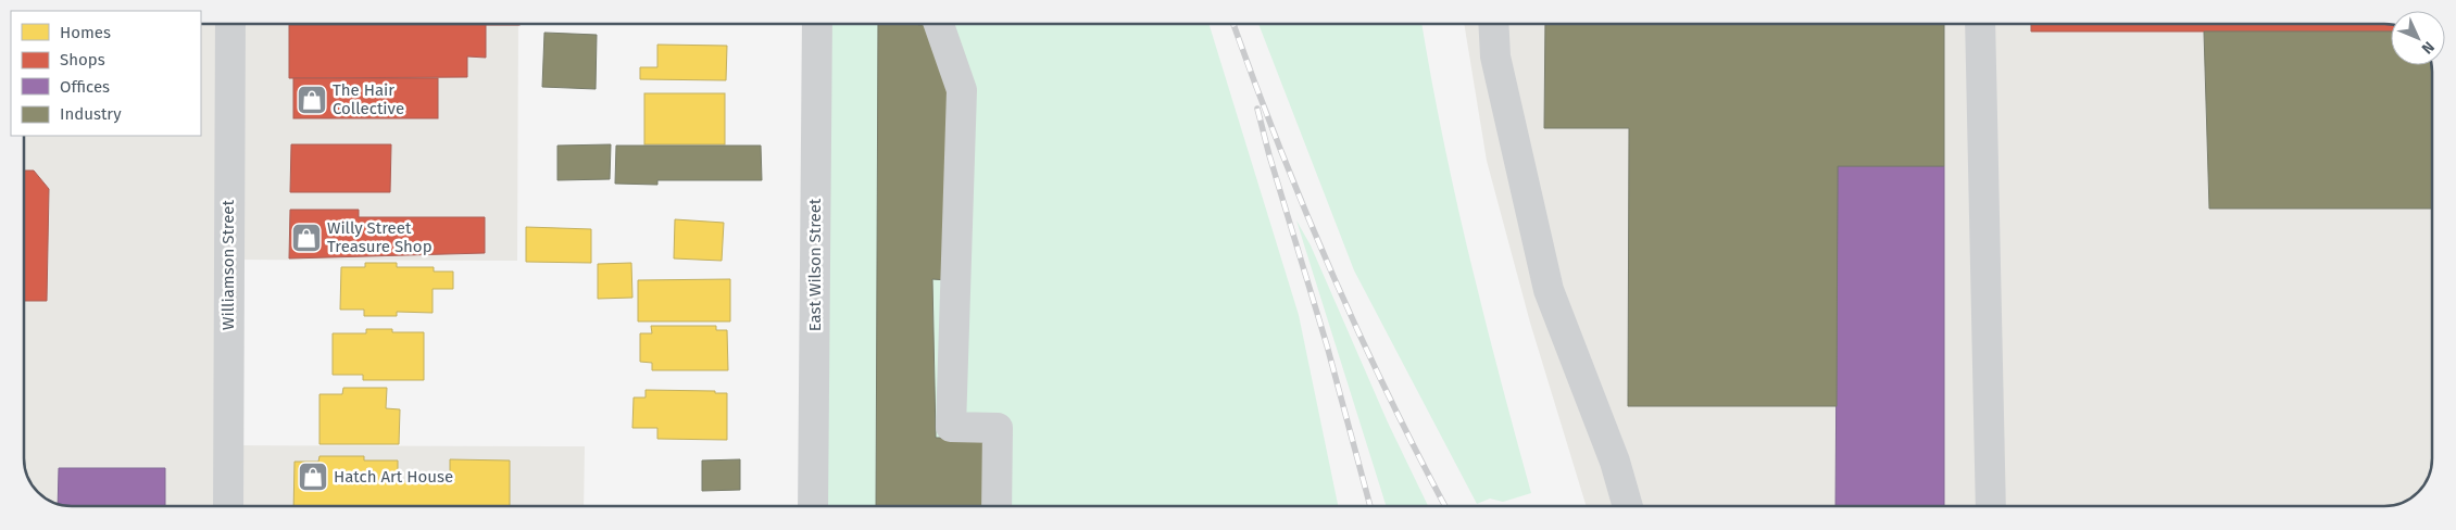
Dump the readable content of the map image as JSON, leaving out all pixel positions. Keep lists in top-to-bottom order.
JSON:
{
  "streets": {
    "street": ["Williamson Street", "East Wilson Street"]
  },
  "places": {
    "shop": ["The Hair Collective", "Willy Street Treasure Shop", "Hatch Art House"]
  },
  "legend": [
    "Homes",
    "Shops",
    "Offices",
    "Industry"
  ],
  "north": "bottom right"
}
